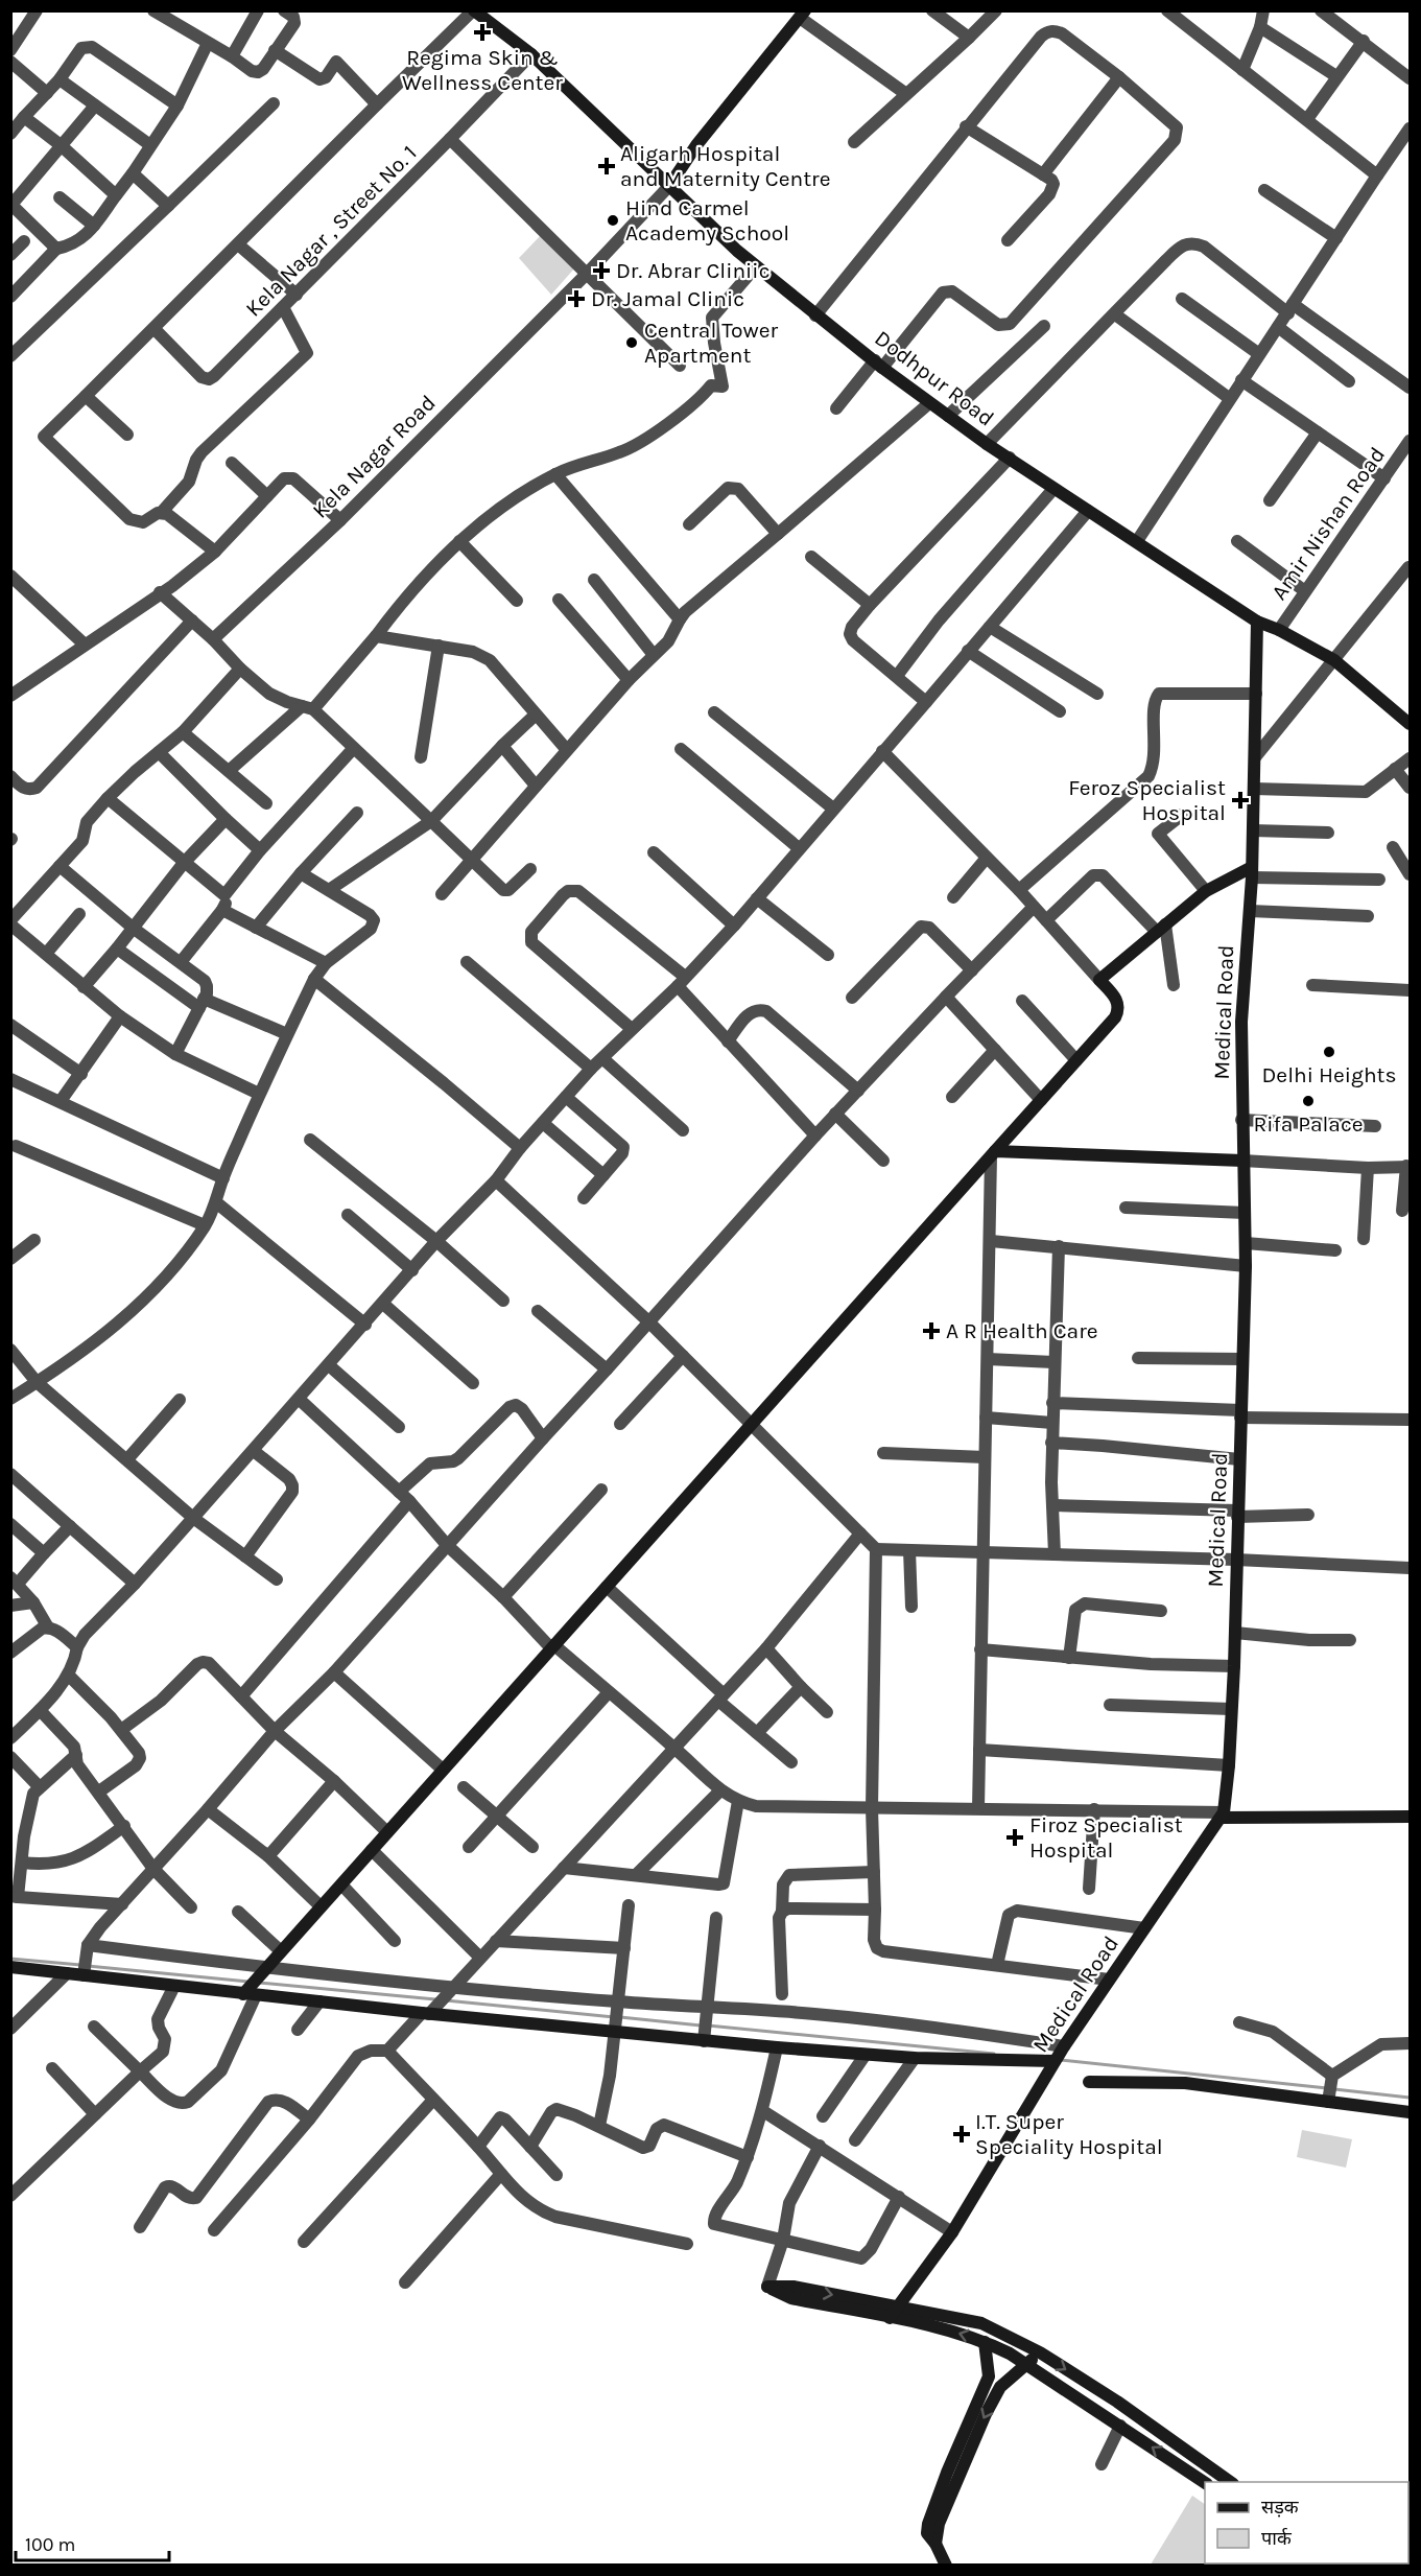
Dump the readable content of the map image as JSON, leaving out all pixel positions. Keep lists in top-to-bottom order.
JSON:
{
  "streets": {
    "street": [
      "Kela Nagar , Street No. 1",
      "Dodhpur Road",
      "Kela Nagar Road",
      "Amir Nishan Road",
      "Medical Road"
    ]
  },
  "crossings": [
    ["Kela Nagar , Street No. 1", "Dodhpur Road"],
    ["Dodhpur Road", "Kela Nagar Road"],
    ["Dodhpur Road", "Amir Nishan Road"],
    ["Dodhpur Road", "Medical Road"]
  ],
  "places": {
    "health": [
      "Regima Skin & Wellness Center",
      "Aligarh Hospital and Maternity Centre",
      "Dr. Abrar Cliniic",
      "Dr. Jamal Clinic",
      "Feroz Specialist Hospital",
      "A R Health Care",
      "Firoz Specialist Hospital",
      "I.T. Super Speciality Hospital"
    ],
    "other": [
      "Hind Carmel Academy School",
      "Central Tower Apartment",
      "Delhi Heights",
      "Rifa Palace"
    ]
  },
  "legend": ["सड़क", "पार्क"],
  "scale_bar": "100 m"
}
